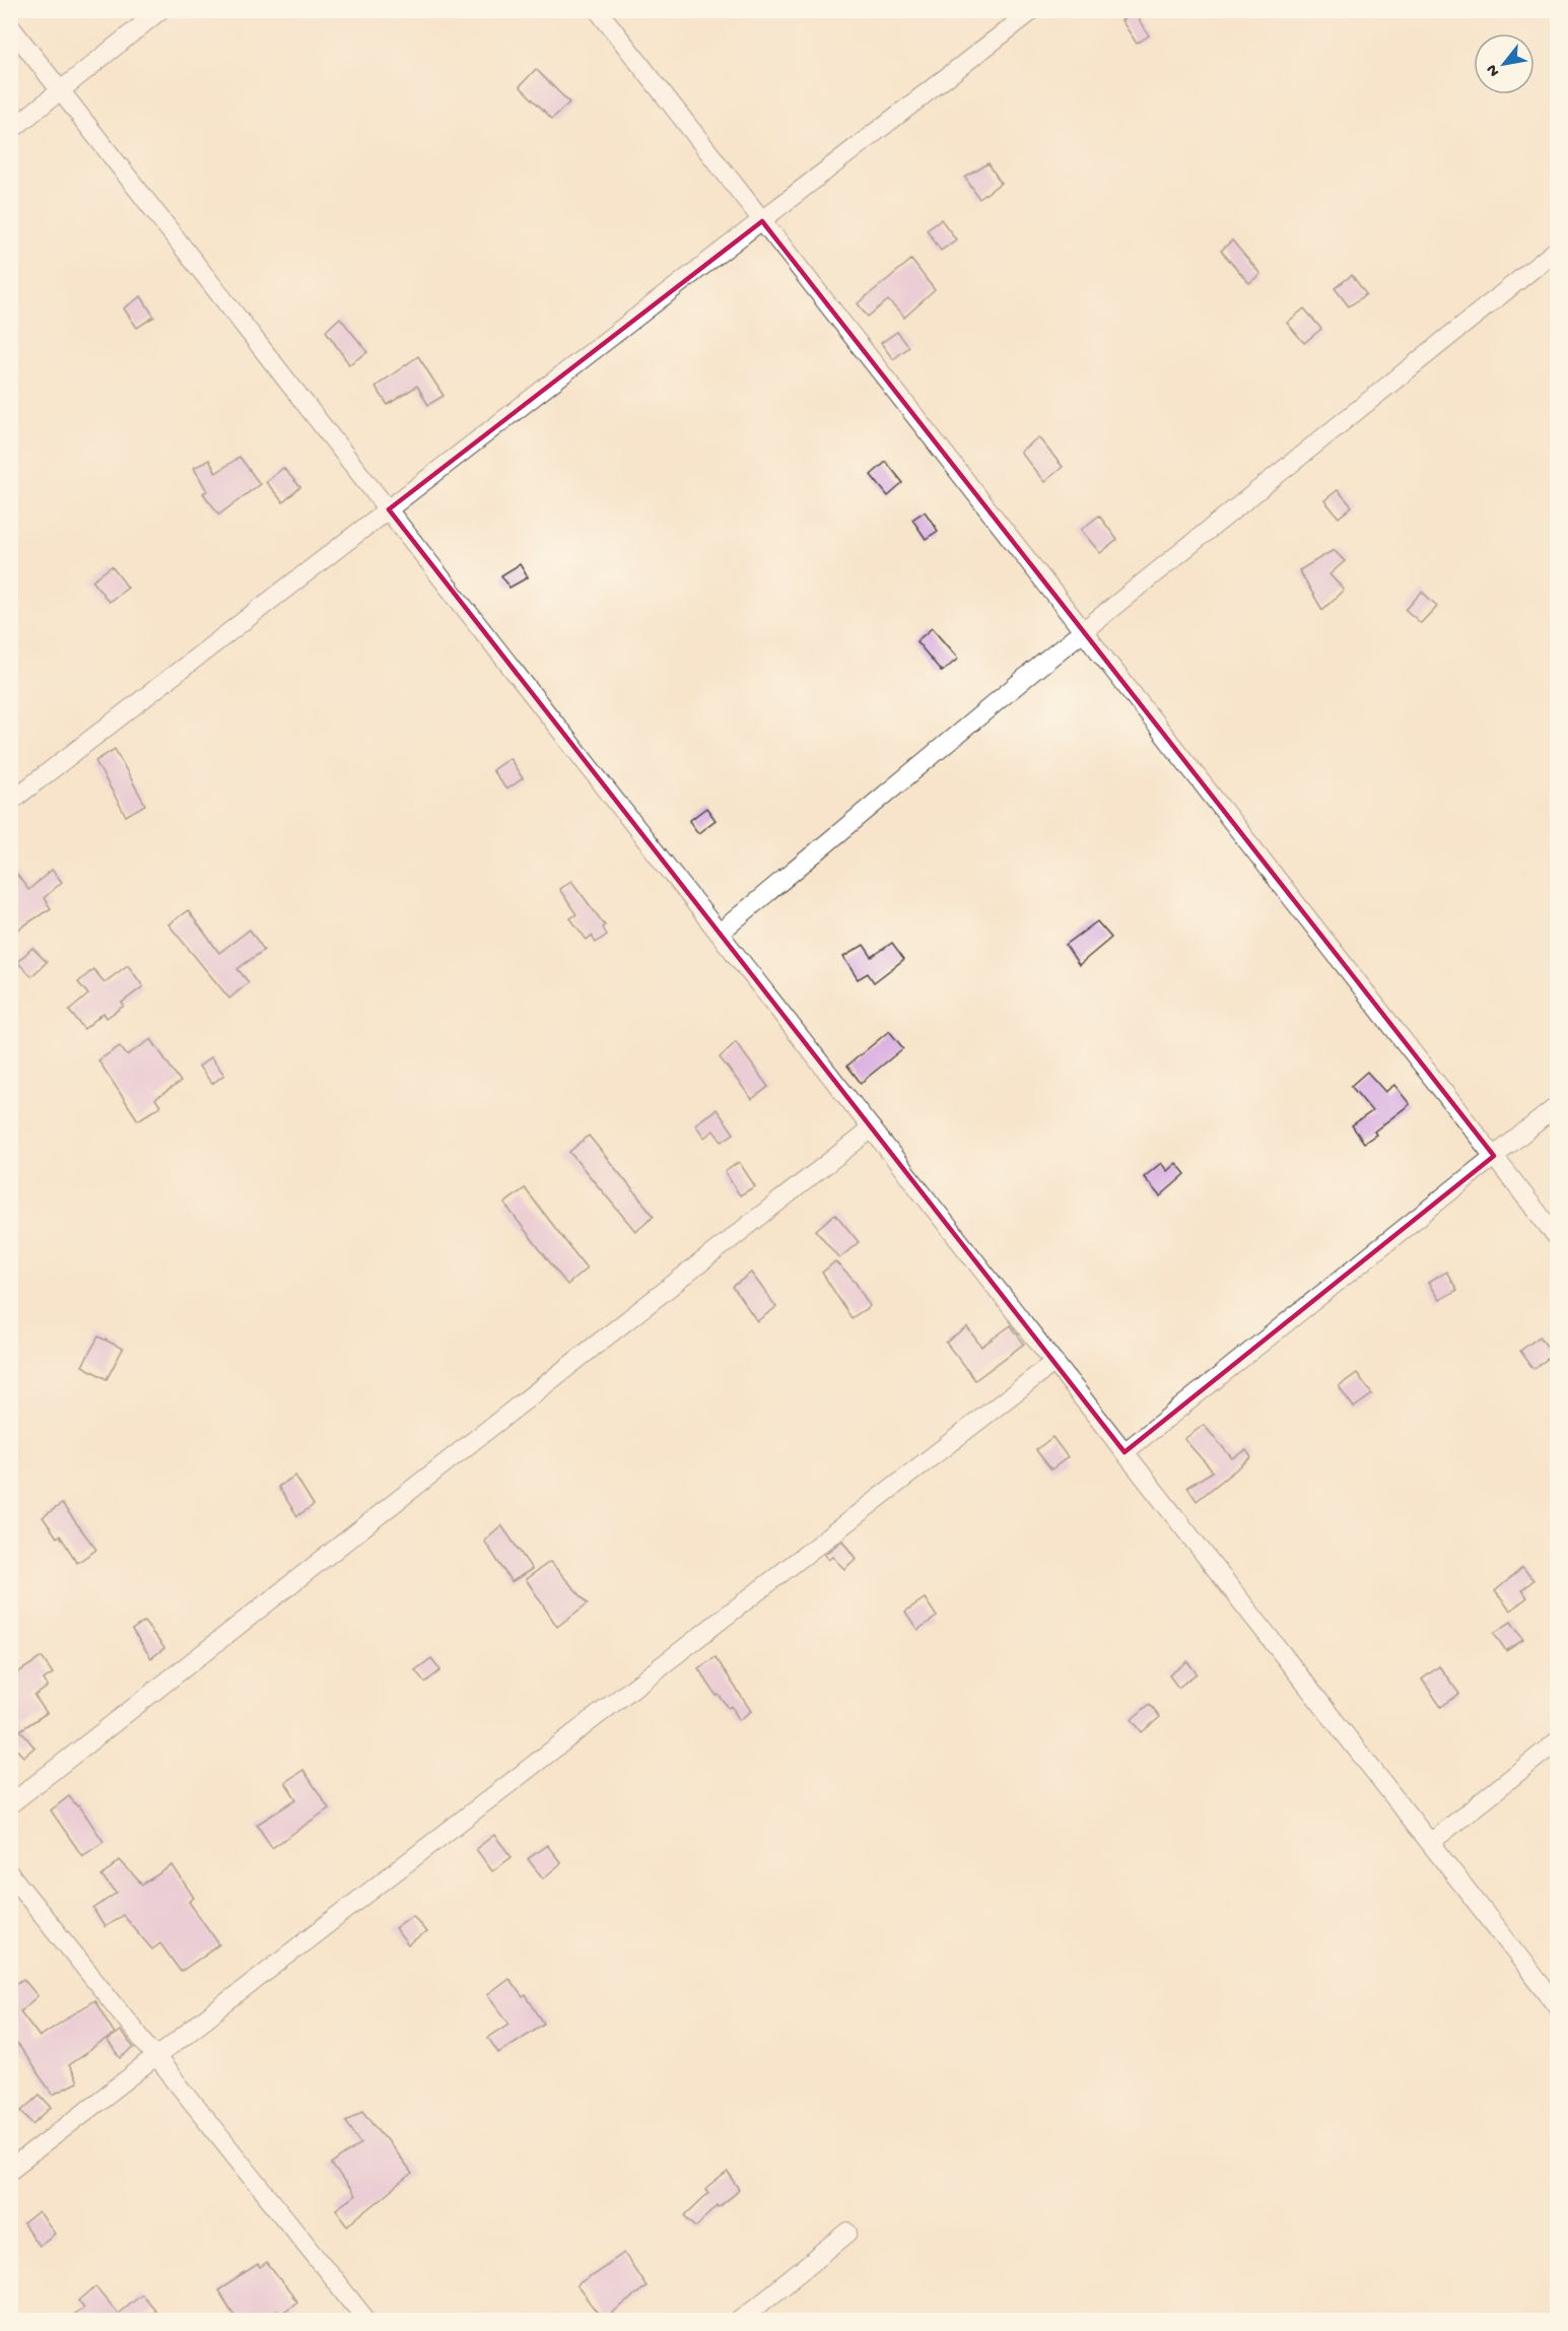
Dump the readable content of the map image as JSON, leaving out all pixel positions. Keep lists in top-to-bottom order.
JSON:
{
  "north": "bottom left"
}
